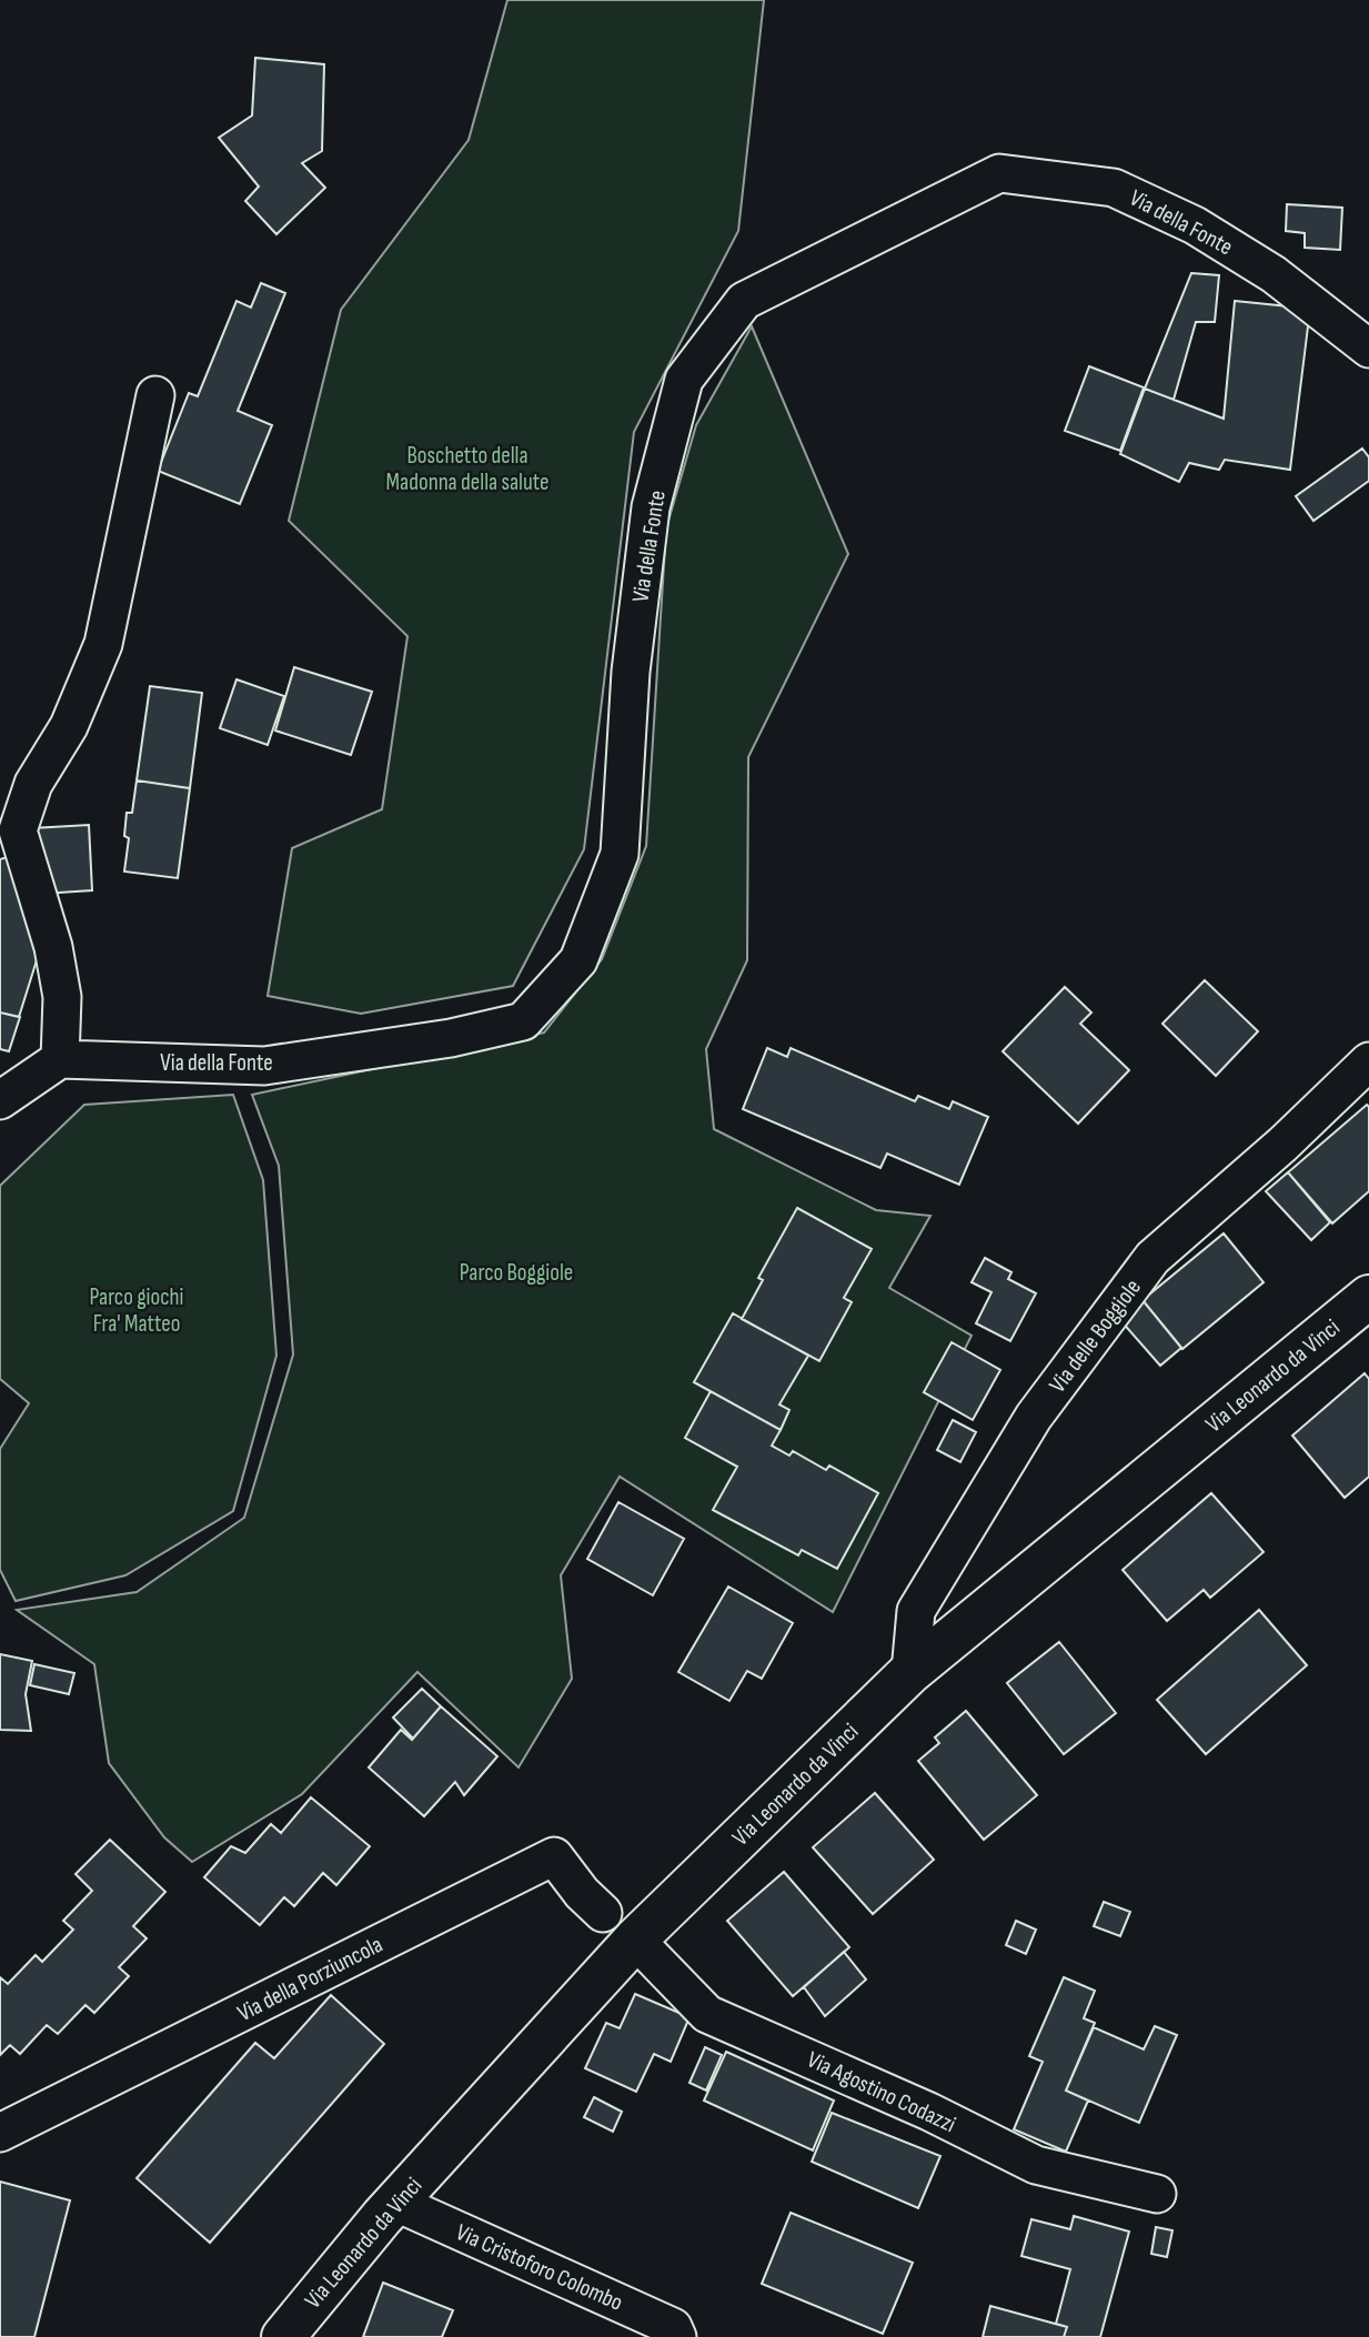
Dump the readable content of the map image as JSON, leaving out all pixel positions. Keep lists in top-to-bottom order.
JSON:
{
  "streets": {
    "street": [
      "Via della Fonte",
      "Via delle Boggiole",
      "Via Leonardo da Vinci",
      "Via della Porziuncola",
      "Via Agostino Codazzi",
      "Via Cristoforo Colombo"
    ]
  },
  "crossings": [
    ["Via delle Boggiole", "Via Leonardo da Vinci"],
    ["Via Leonardo da Vinci", "Via Agostino Codazzi"],
    ["Via Leonardo da Vinci", "Via Cristoforo Colombo"]
  ],
  "parks": ["Boschetto della Madonna della salute", "Parco Boggiole", "Parco giochi Fra' Matteo"]
}
